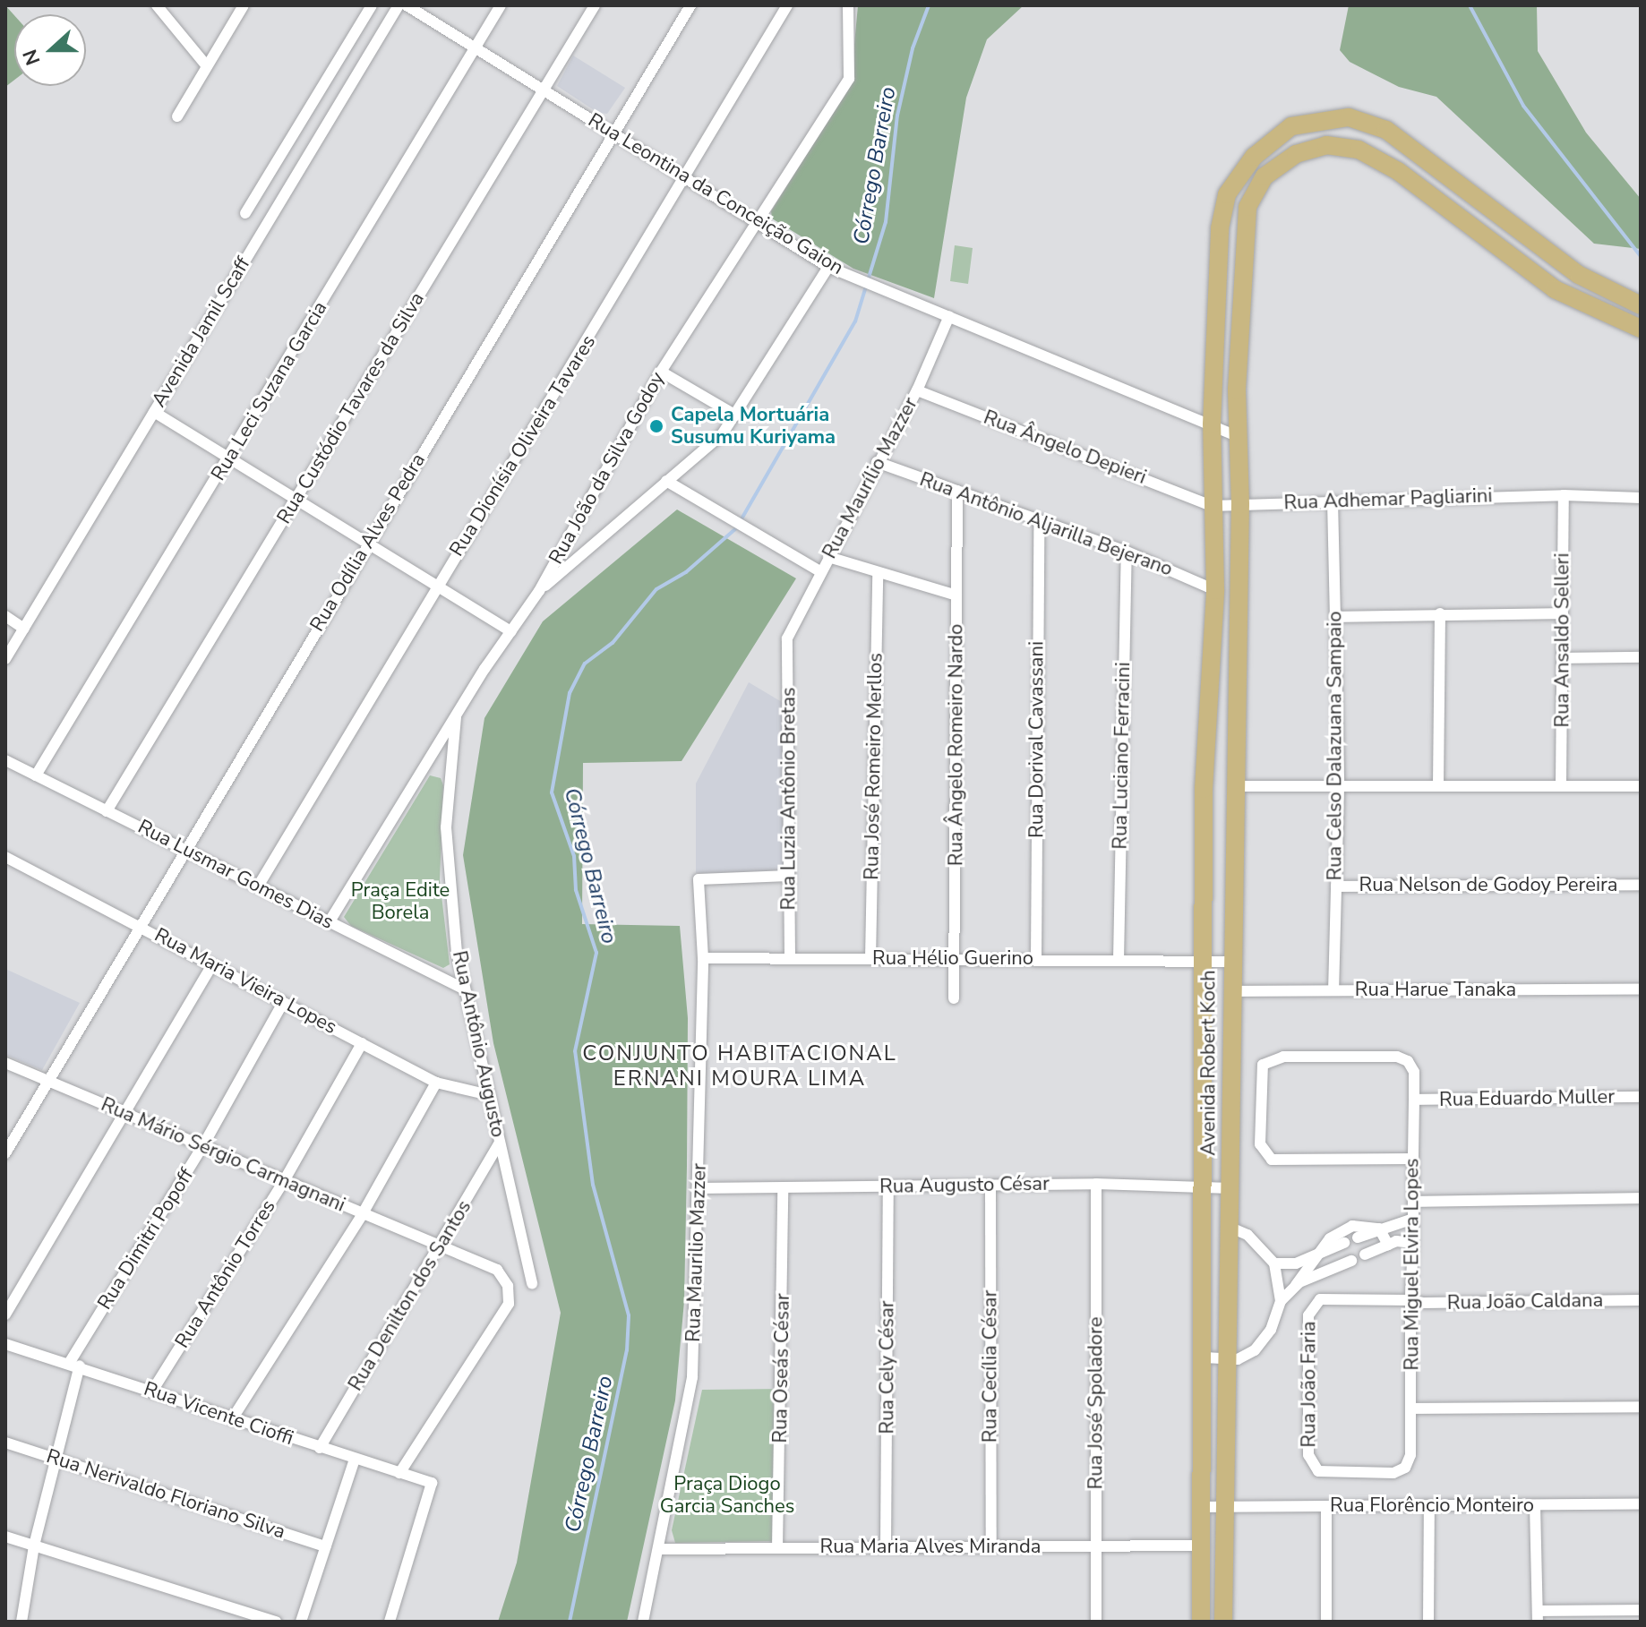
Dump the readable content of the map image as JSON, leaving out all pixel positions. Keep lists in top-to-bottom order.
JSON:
{
  "streets": {
    "main road": ["Avenida Robert Koch"],
    "street": [
      "Rua Leontina da Conceição Gaion",
      "Avenida Jamil Scaff",
      "Rua Leci Suzana Garcia",
      "Rua Custódio Tavares da Silva",
      "Rua Dionísia Oliveira Tavares",
      "Rua Ângelo Depieri",
      "Rua João da Silva Godoy",
      "Rua Maurílio Mazzer",
      "Rua Adhemar Pagliarini",
      "Rua Antônio Aljarilla Bejerano",
      "Rua Odília Alves Pedra",
      "Rua Ansaldo Selleri",
      "Rua Dorival Cavassani",
      "Rua Ângelo Romeiro Nardo",
      "Rua Celso Dalazuana Sampaio",
      "Rua Luciano Ferracini",
      "Rua José Romeiro Merllos",
      "Rua Luzia Antônio Bretas",
      "Rua Lusmar Gomes Dias",
      "Rua Nelson de Godoy Pereira",
      "Rua Hélio Guerino",
      "Rua Maria Vieira Lopes",
      "Rua Harue Tanaka",
      "Rua Antônio Augusto",
      "Rua Eduardo Muller",
      "Rua Mário Sérgio Carmagnani",
      "Rua Augusto César",
      "Rua Dimitri Popoff",
      "Rua Maurilio Mazzer",
      "Rua Miguel Elvira Lopes",
      "Rua Antônio Torres",
      "Rua Denilton dos Santos",
      "Rua João Caldana",
      "Rua Cecília César",
      "Rua Cely César",
      "Rua Oseás César",
      "Rua João Faria",
      "Rua José Spoladore",
      "Rua Vicente Cioffi",
      "Rua Nerivaldo Floriano Silva",
      "Rua Florêncio Monteiro",
      "Rua Maria Alves Miranda"
    ]
  },
  "crossings": [
    ["Rua Leontina da Conceição Gaion", "Rua Leci Suzana Garcia"],
    ["Rua Leontina da Conceição Gaion", "Rua Custódio Tavares da Silva"],
    ["Rua Leontina da Conceição Gaion", "Rua Dionísia Oliveira Tavares"],
    ["Rua Leontina da Conceição Gaion", "Rua João da Silva Godoy"],
    ["Rua Leontina da Conceição Gaion", "Rua Maurílio Mazzer"],
    ["Rua Leontina da Conceição Gaion", "Rua Odília Alves Pedra"],
    ["Rua Leontina da Conceição Gaion", "Avenida Robert Koch"],
    ["Rua Leci Suzana Garcia", "Rua Lusmar Gomes Dias"],
    ["Rua Custódio Tavares da Silva", "Rua Lusmar Gomes Dias"],
    ["Rua Dionísia Oliveira Tavares", "Rua Lusmar Gomes Dias"],
    ["Rua Ângelo Depieri", "Rua Maurílio Mazzer"],
    ["Rua Ângelo Depieri", "Rua Adhemar Pagliarini"],
    ["Rua Ângelo Depieri", "Avenida Robert Koch"],
    ["Rua João da Silva Godoy", "Rua Lusmar Gomes Dias"],
    ["Rua João da Silva Godoy", "Rua Antônio Augusto"],
    ["Rua Maurílio Mazzer", "Rua Antônio Aljarilla Bejerano"],
    ["Rua Maurílio Mazzer", "Rua Luzia Antônio Bretas"],
    ["Rua Adhemar Pagliarini", "Rua Ansaldo Selleri"],
    ["Rua Adhemar Pagliarini", "Rua Celso Dalazuana Sampaio"],
    ["Rua Adhemar Pagliarini", "Avenida Robert Koch"],
    ["Rua Antônio Aljarilla Bejerano", "Rua Dorival Cavassani"],
    ["Rua Antônio Aljarilla Bejerano", "Rua Ângelo Romeiro Nardo"],
    ["Rua Antônio Aljarilla Bejerano", "Rua Luciano Ferracini"],
    ["Rua Antônio Aljarilla Bejerano", "Avenida Robert Koch"],
    ["Rua Odília Alves Pedra", "Rua Lusmar Gomes Dias"],
    ["Rua Odília Alves Pedra", "Rua Maria Vieira Lopes"],
    ["Rua Odília Alves Pedra", "Rua Mário Sérgio Carmagnani"],
    ["Rua Dorival Cavassani", "Rua Hélio Guerino"],
    ["Rua Ângelo Romeiro Nardo", "Rua Hélio Guerino"],
    ["Rua Celso Dalazuana Sampaio", "Rua Nelson de Godoy Pereira"],
    ["Rua Celso Dalazuana Sampaio", "Rua Harue Tanaka"],
    ["Rua Luciano Ferracini", "Rua Hélio Guerino"],
    ["Rua José Romeiro Merllos", "Rua Hélio Guerino"],
    ["Rua Luzia Antônio Bretas", "Rua Hélio Guerino"],
    ["Rua Luzia Antônio Bretas", "Rua Maurilio Mazzer"],
    ["Rua Lusmar Gomes Dias", "Rua Antônio Augusto"],
    ["Rua Hélio Guerino", "Avenida Robert Koch"],
    ["Rua Hélio Guerino", "Rua Maurilio Mazzer"],
    ["Rua Maria Vieira Lopes", "Rua Antônio Augusto"],
    ["Rua Maria Vieira Lopes", "Rua Dimitri Popoff"],
    ["Rua Maria Vieira Lopes", "Rua Antônio Torres"],
    ["Rua Harue Tanaka", "Avenida Robert Koch"],
    ["Rua Antônio Augusto", "Rua Denilton dos Santos"],
    ["Avenida Robert Koch", "Rua Augusto César"],
    ["Avenida Robert Koch", "Rua Florêncio Monteiro"],
    ["Avenida Robert Koch", "Rua Maria Alves Miranda"],
    ["Rua Eduardo Muller", "Rua Miguel Elvira Lopes"],
    ["Rua Mário Sérgio Carmagnani", "Rua Dimitri Popoff"],
    ["Rua Mário Sérgio Carmagnani", "Rua Antônio Torres"],
    ["Rua Mário Sérgio Carmagnani", "Rua Denilton dos Santos"],
    ["Rua Mário Sérgio Carmagnani", "Rua Vicente Cioffi"],
    ["Rua Augusto César", "Rua Maurilio Mazzer"],
    ["Rua Augusto César", "Rua Cecília César"],
    ["Rua Augusto César", "Rua Cely César"],
    ["Rua Augusto César", "Rua Oseás César"],
    ["Rua Augusto César", "Rua José Spoladore"],
    ["Rua Dimitri Popoff", "Rua Vicente Cioffi"],
    ["Rua Dimitri Popoff", "Rua Nerivaldo Floriano Silva"],
    ["Rua Maurilio Mazzer", "Rua Maria Alves Miranda"],
    ["Rua Miguel Elvira Lopes", "Rua João Caldana"],
    ["Rua Miguel Elvira Lopes", "Rua João Faria"],
    ["Rua Antônio Torres", "Rua Vicente Cioffi"],
    ["Rua Denilton dos Santos", "Rua Vicente Cioffi"],
    ["Rua João Caldana", "Rua João Faria"],
    ["Rua Cecília César", "Rua Maria Alves Miranda"],
    ["Rua Cely César", "Rua Maria Alves Miranda"],
    ["Rua Oseás César", "Rua Maria Alves Miranda"],
    ["Rua José Spoladore", "Rua Maria Alves Miranda"]
  ],
  "districts": ["CONJUNTO HABITACIONAL ERNANI MOURA LIMA"],
  "water": ["Córrego Barreiro"],
  "parks": ["Praça Edite Borela", "Praça Diogo Garcia Sanches"],
  "places": ["Capela Mortuária Susumu Kuriyama"],
  "north": "left"
}
